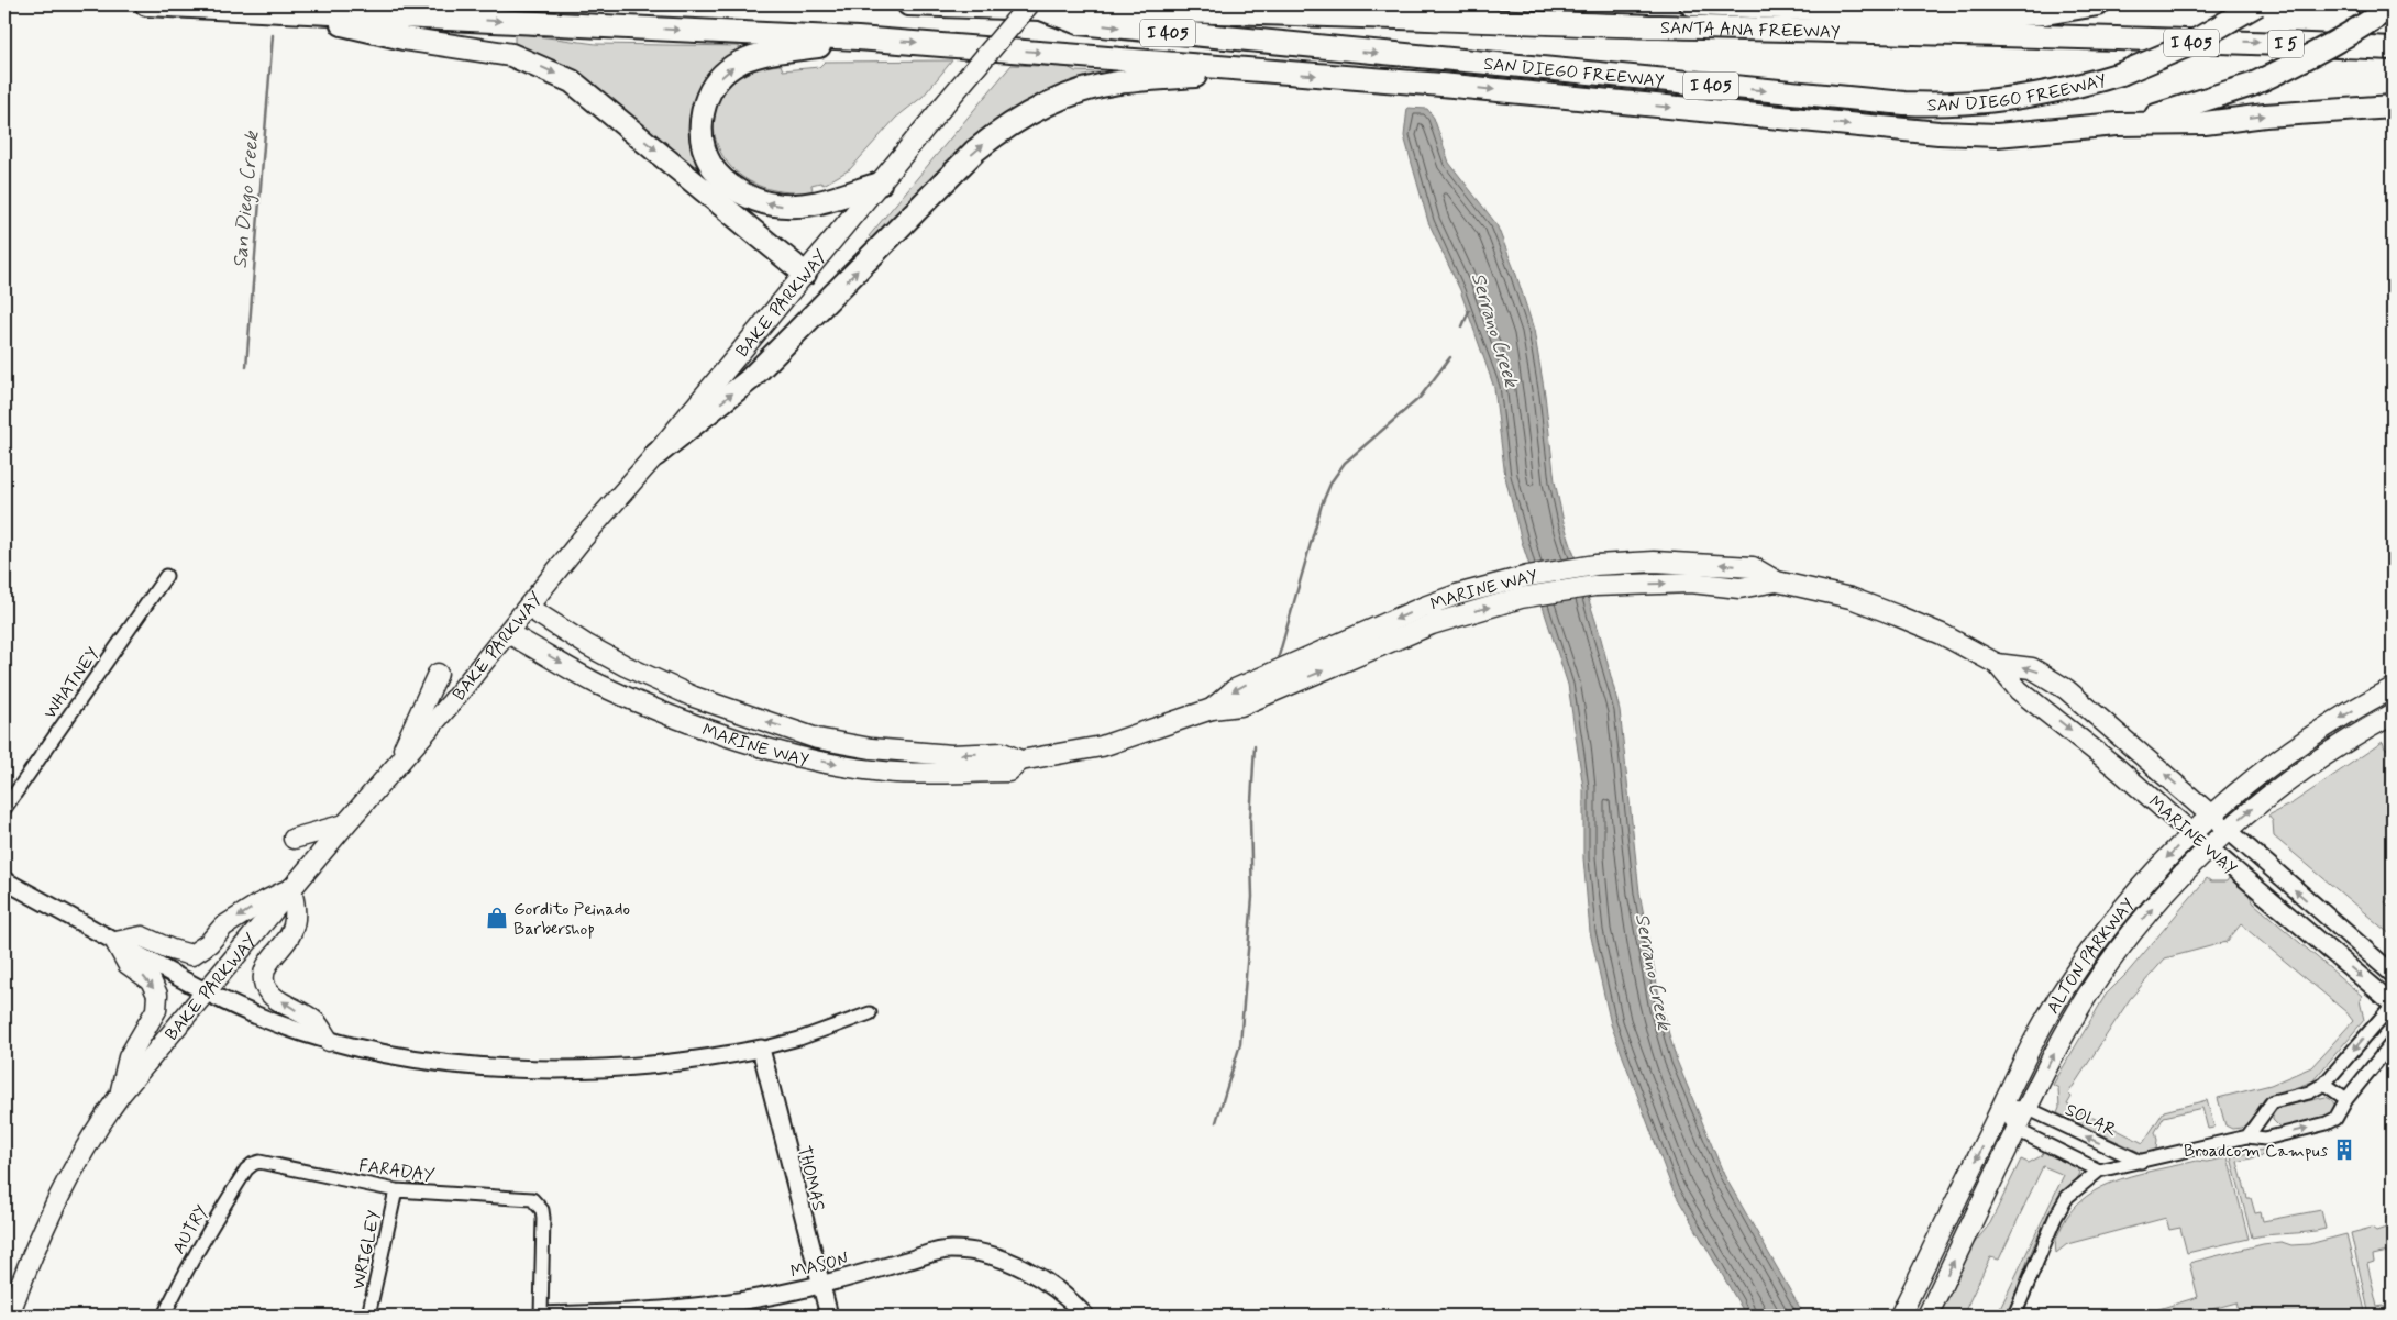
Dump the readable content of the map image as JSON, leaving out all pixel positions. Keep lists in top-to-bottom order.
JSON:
{
  "streets": {
    "highway": [
      "SANTA ANA FREEWAY",
      "I 405",
      "I 5",
      "SAN DIEGO FREEWAY"
    ],
    "main road": ["BAKE PARKWAY", "MARINE WAY", "ALTON PARKWAY"],
    "street": [
      "WHATNEY",
      "SOLAR",
      "FARADAY",
      "THOMAS",
      "AUTRY",
      "WRIGLEY",
      "MASON"
    ]
  },
  "crossings": [
    ["SANTA ANA FREEWAY", "SAN DIEGO FREEWAY"],
    ["SANTA ANA FREEWAY", "BAKE PARKWAY"],
    ["SAN DIEGO FREEWAY", "BAKE PARKWAY"],
    ["BAKE PARKWAY", "MARINE WAY"],
    ["MARINE WAY", "ALTON PARKWAY"],
    ["ALTON PARKWAY", "SOLAR"],
    ["FARADAY", "AUTRY"],
    ["FARADAY", "WRIGLEY"],
    ["FARADAY", "MASON"],
    ["THOMAS", "MASON"]
  ],
  "water": ["San Diego Creek", "Serrano Creek"],
  "places": {
    "shop": ["Gordito Peinado Barbershop"],
    "building": ["Broadcom Campus"]
  }
}
